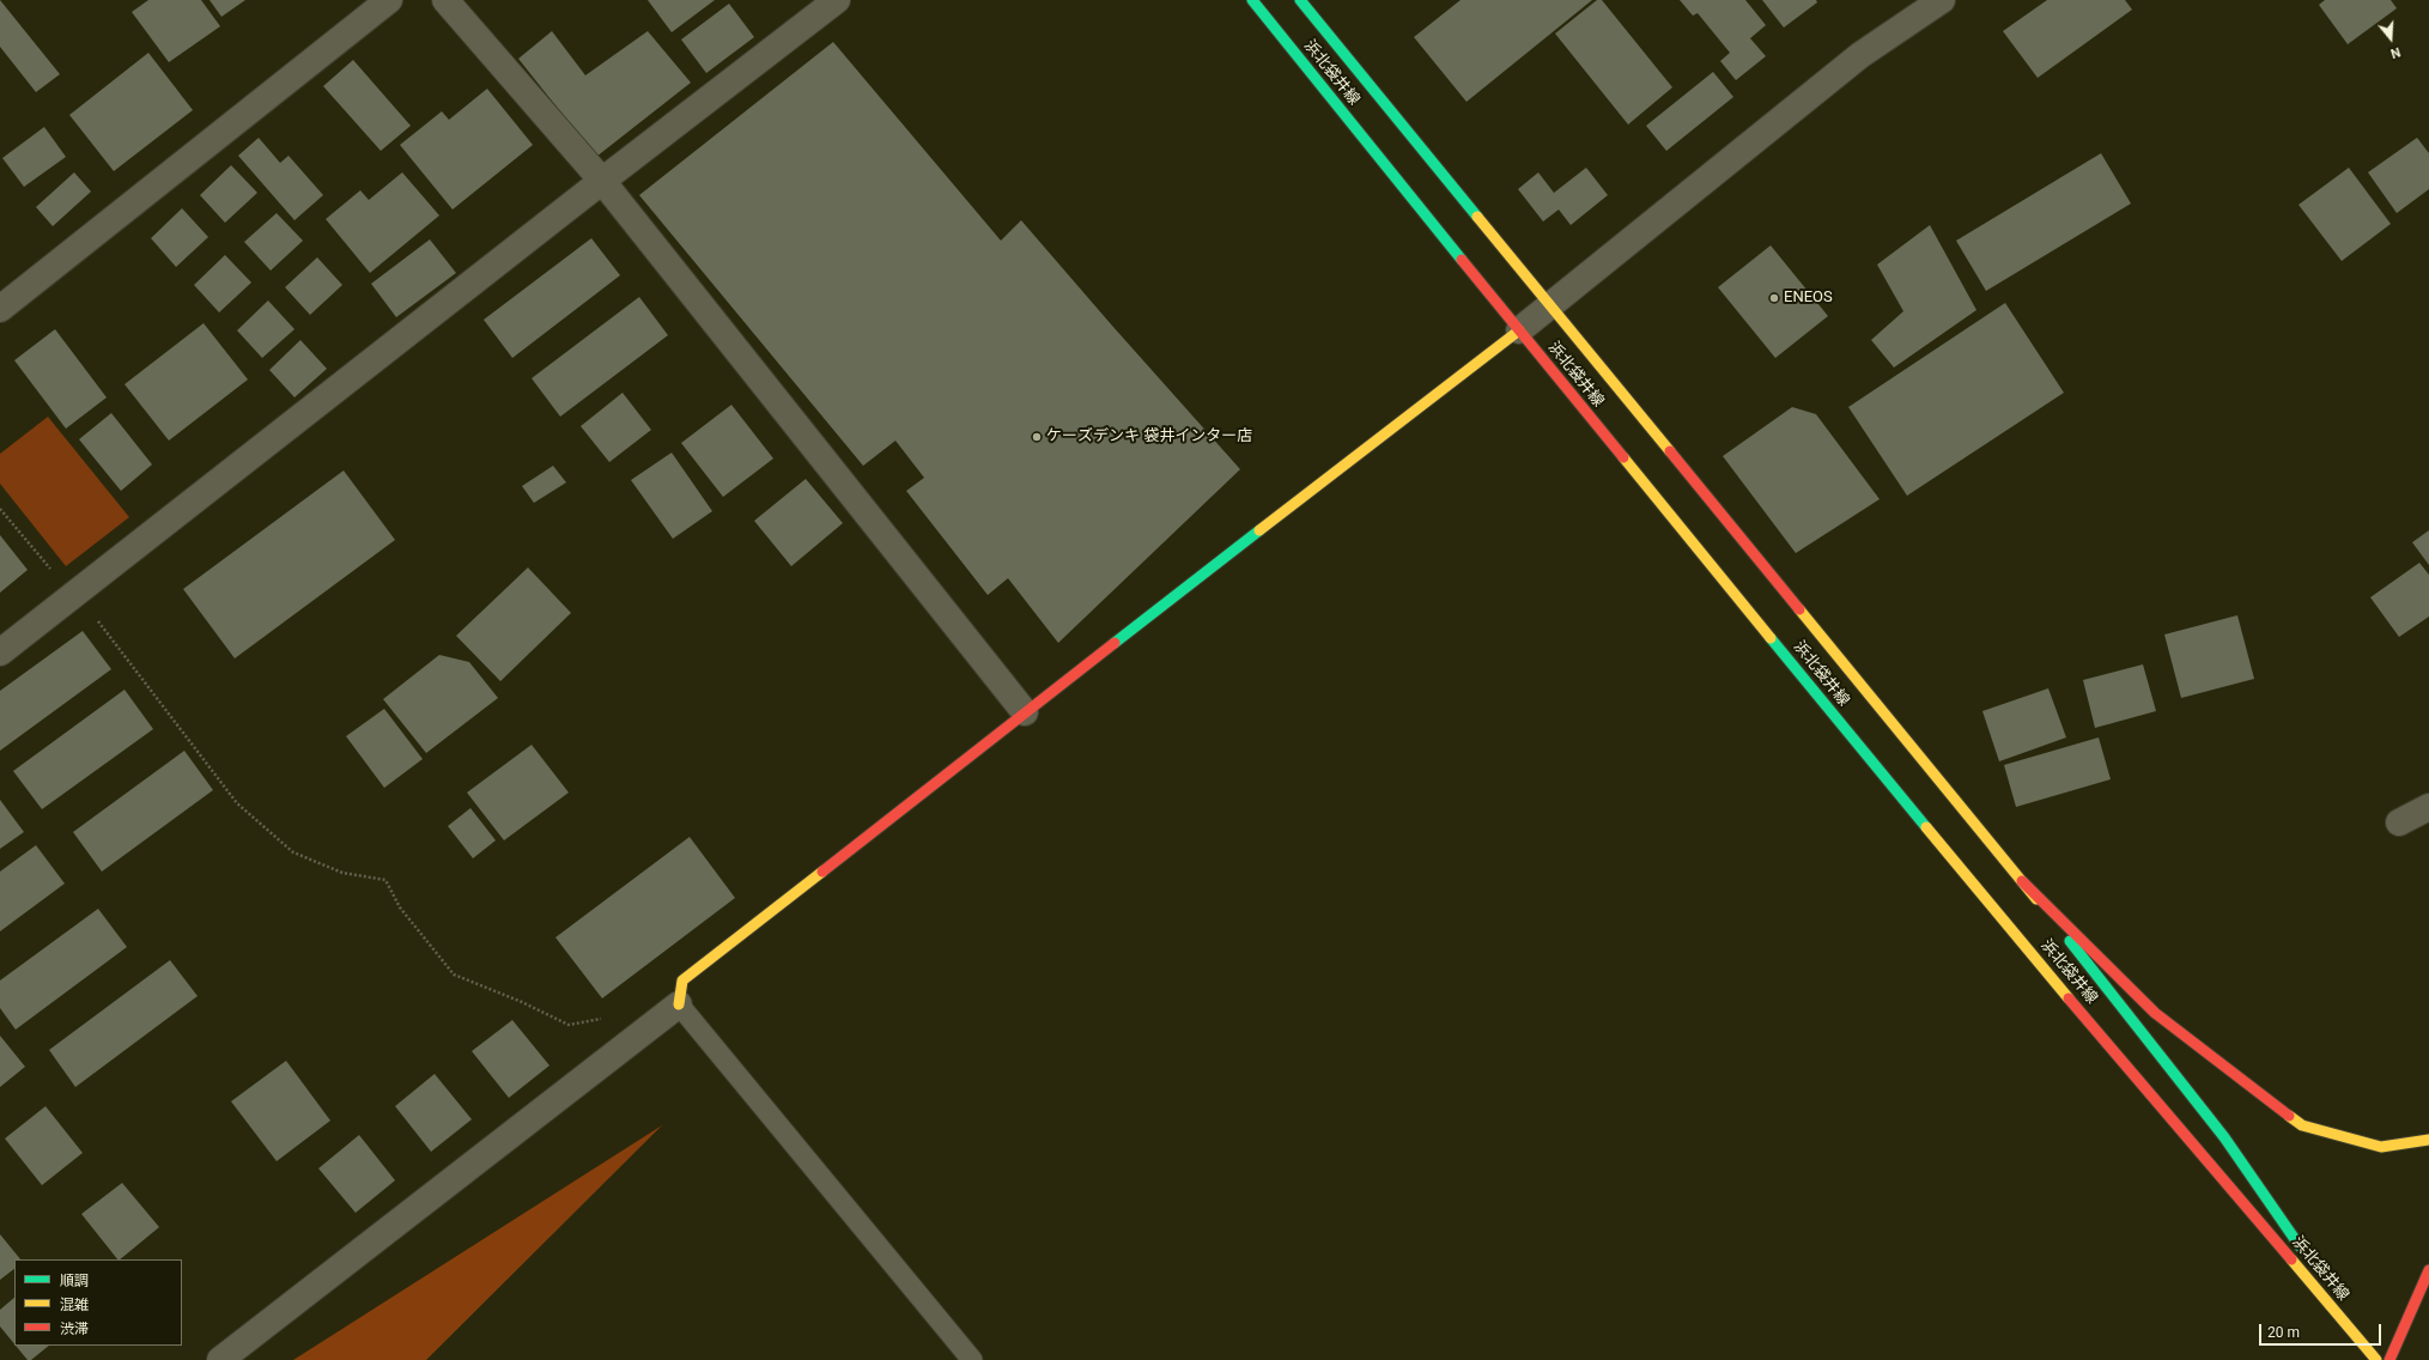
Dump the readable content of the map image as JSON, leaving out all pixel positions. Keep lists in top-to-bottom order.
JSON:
{
  "streets": {
    "main road": ["浜北袋井線"]
  },
  "places": ["ENEOS", "ケーズデンキ 袋井インター店"],
  "legend": ["順調", "混雑", "渋滞"],
  "scale_bar": "20 m",
  "north": "bottom"
}
